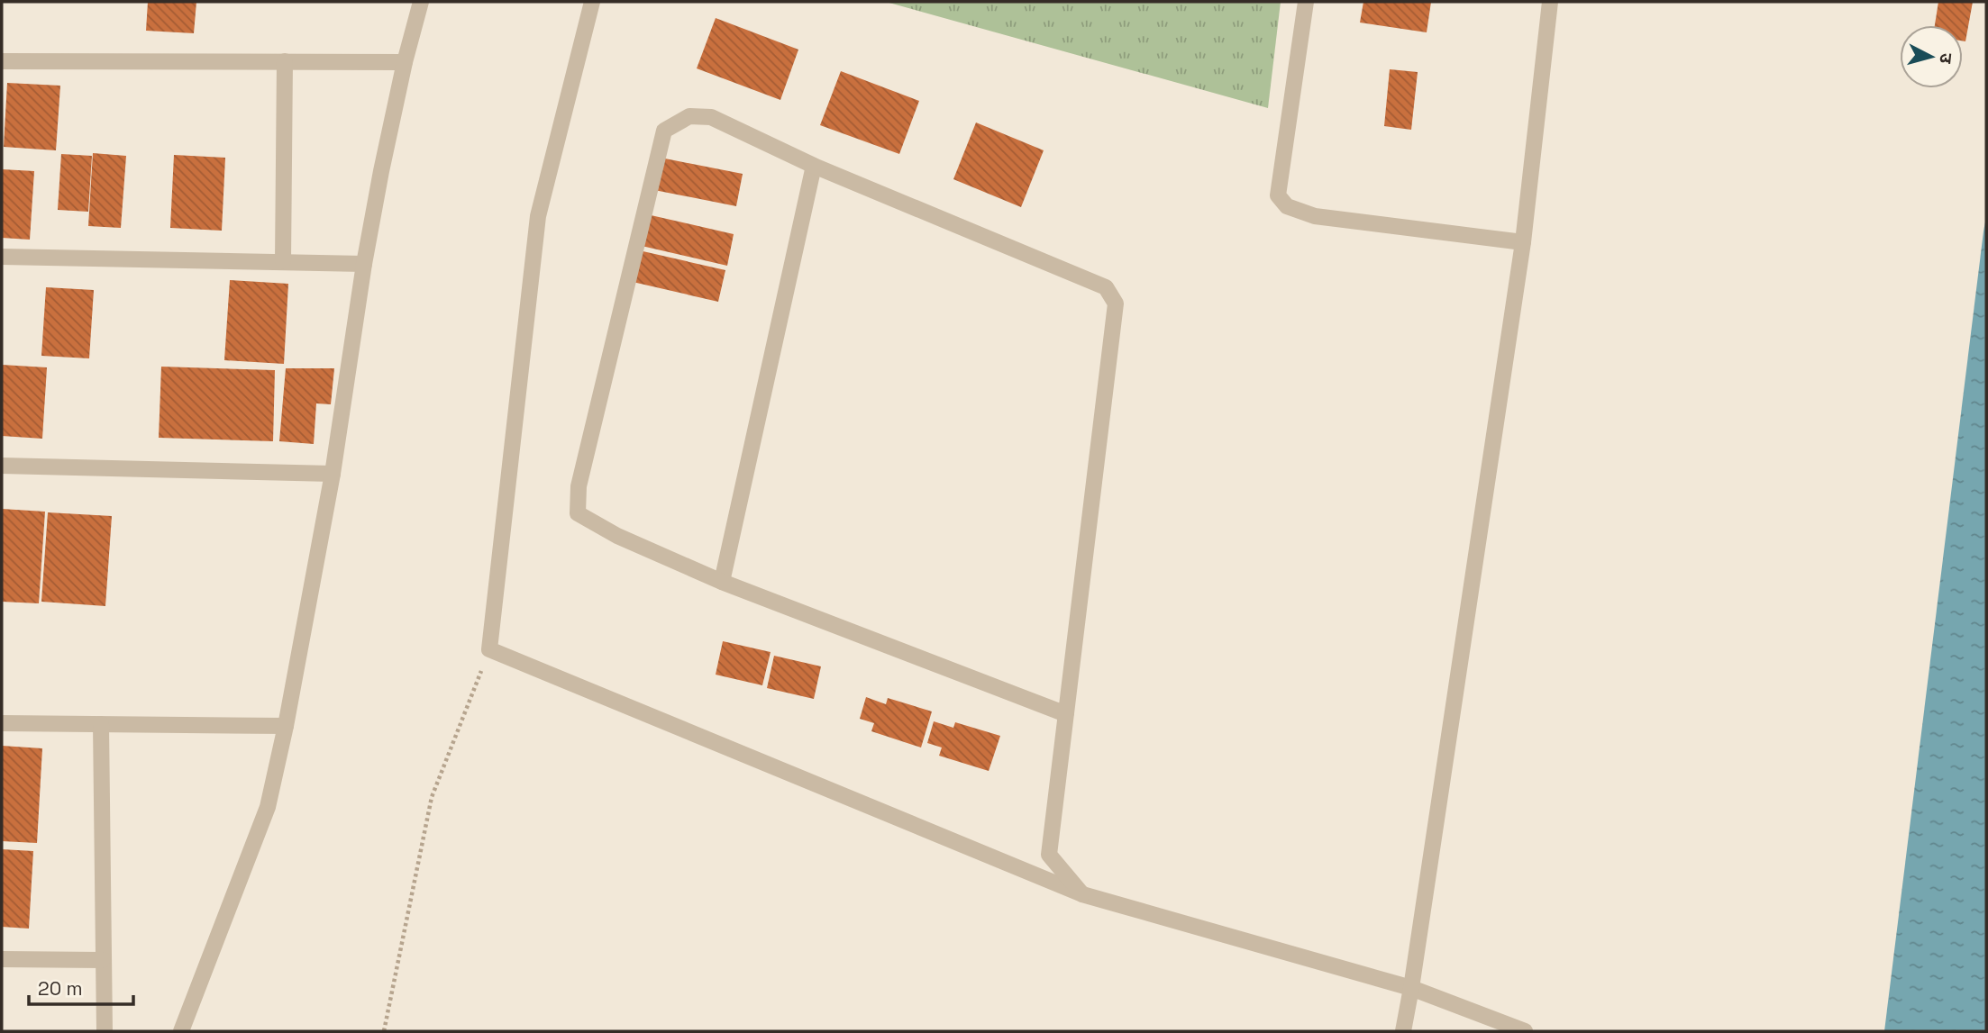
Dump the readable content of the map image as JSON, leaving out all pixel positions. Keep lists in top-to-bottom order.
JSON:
{
  "scale_bar": "20 m",
  "north": "right"
}
